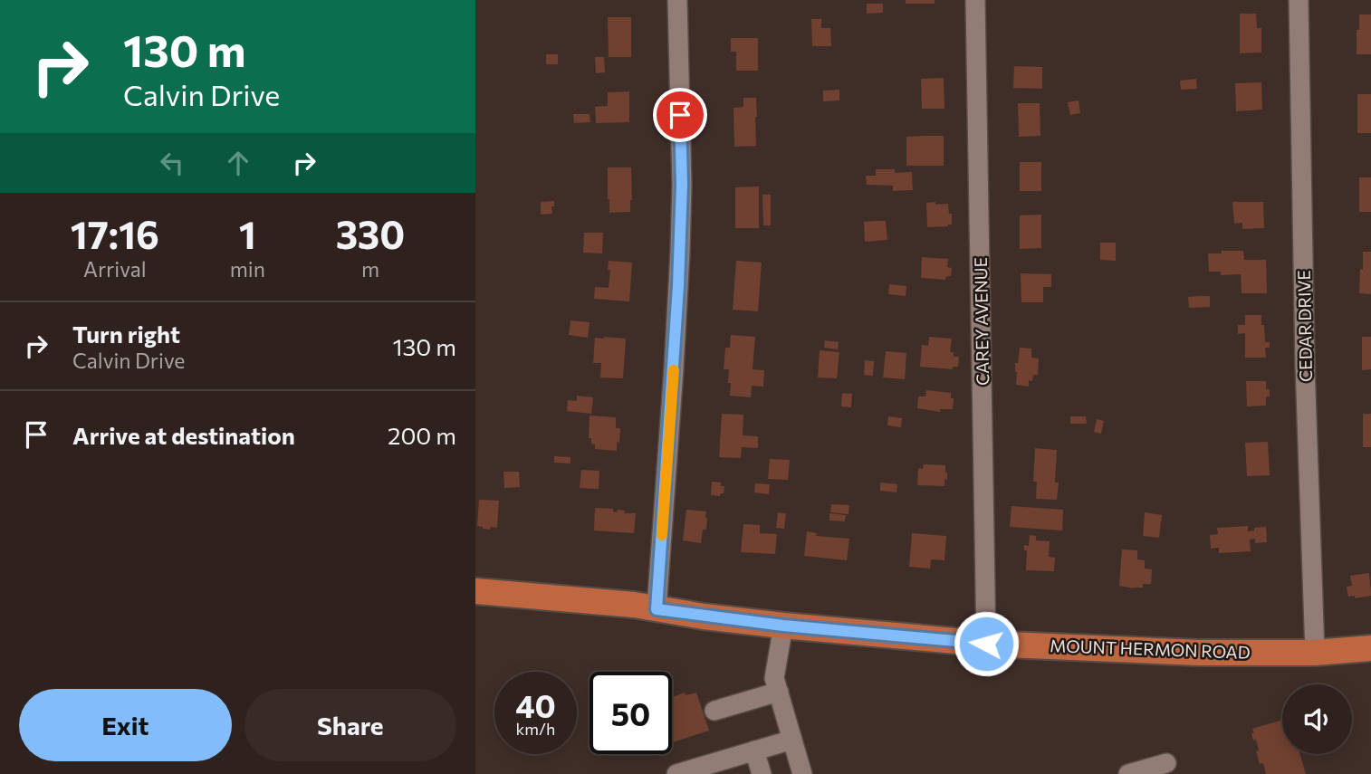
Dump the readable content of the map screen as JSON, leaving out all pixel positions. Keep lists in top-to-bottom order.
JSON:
{
  "streets": {
    "main road": ["MOUNT HERMON ROAD"],
    "street": ["CAREY AVENUE", "CEDAR DRIVE"]
  },
  "crossings": [
    ["CAREY AVENUE", "MOUNT HERMON ROAD"],
    ["CEDAR DRIVE", "MOUNT HERMON ROAD"]
  ],
  "page": {
    "turn": ["130 m", "Calvin Drive"],
    "eta": [
      "17:16",
      "Arrival",
      "1",
      "min",
      "330",
      "m"
    ],
    "list": [
      {
        "name": "Turn right",
        "note": "Calvin Drive",
        "value": "130 m"
      },
      {
        "name": "Arrive at destination",
        "value": "200 m"
      }
    ],
    "speed": "40 km/h",
    "limit": "50",
    "buttons": ["Exit", "Share"]
  }
}
